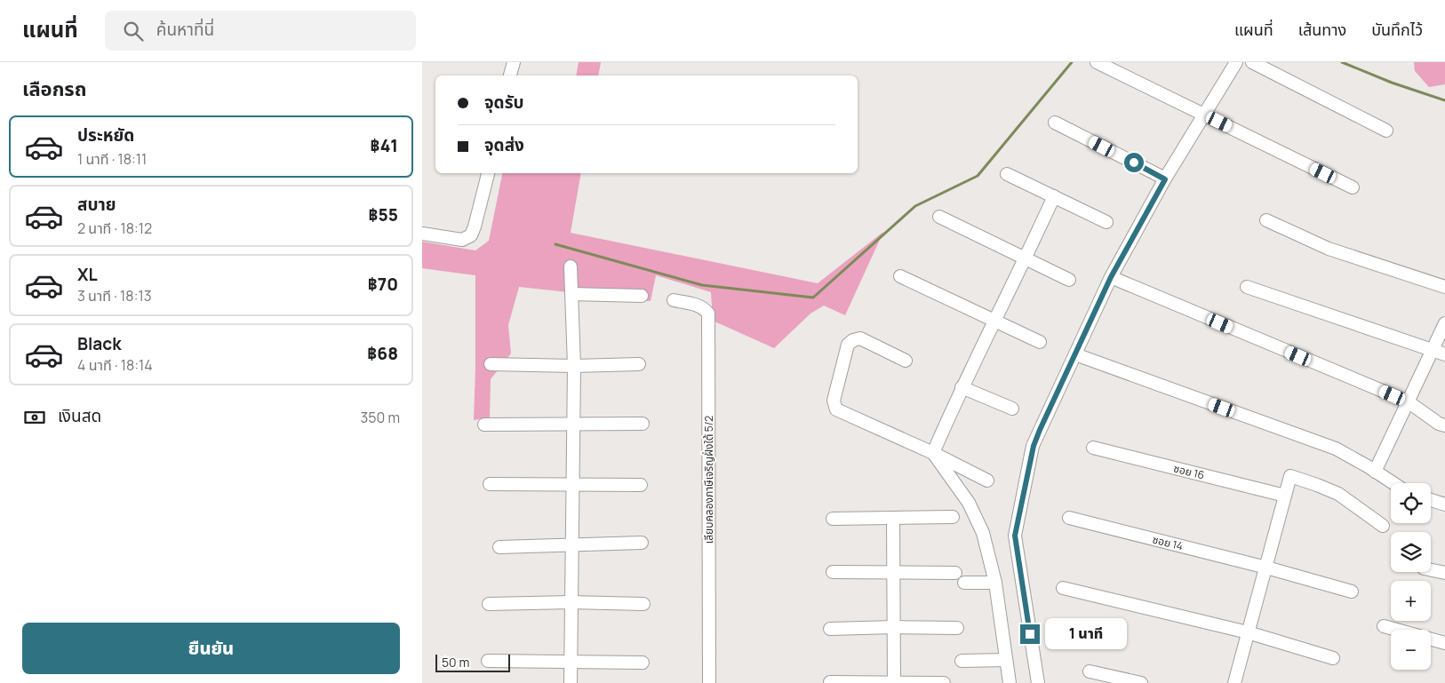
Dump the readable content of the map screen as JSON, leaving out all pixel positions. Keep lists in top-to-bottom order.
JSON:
{
  "streets": {
    "street": ["ซอย 16", "เลียบคลองภาษีเจริญฝั่งใต้ 5/2", "ซอย 14"]
  },
  "scale_bar": "50 m",
  "page": {
    "header": "แผนที่",
    "search": "ค้นหาที่นี่",
    "nav": ["แผนที่", "เส้นทาง", "บันทึกไว้"],
    "heading": "เลือกรถ",
    "banner": ["จุดรับ", "จุดส่ง"],
    "list": [
      {
        "name": "ประหยัด",
        "note": "1 นาที · 18:11",
        "value": "฿41"
      },
      {
        "name": "สบาย",
        "note": "2 นาที · 18:12",
        "value": "฿55"
      },
      {
        "name": "XL",
        "note": "3 นาที · 18:13",
        "value": "฿70"
      },
      {
        "name": "Black",
        "note": "4 นาที · 18:14",
        "value": "฿68"
      }
    ],
    "pay": ["เงินสด", "350 m"],
    "map_buttons": ["+", "−"],
    "buttons": "ยืนยัน",
    "bubble": "1 นาที",
    "scale": "50 m"
  }
}
